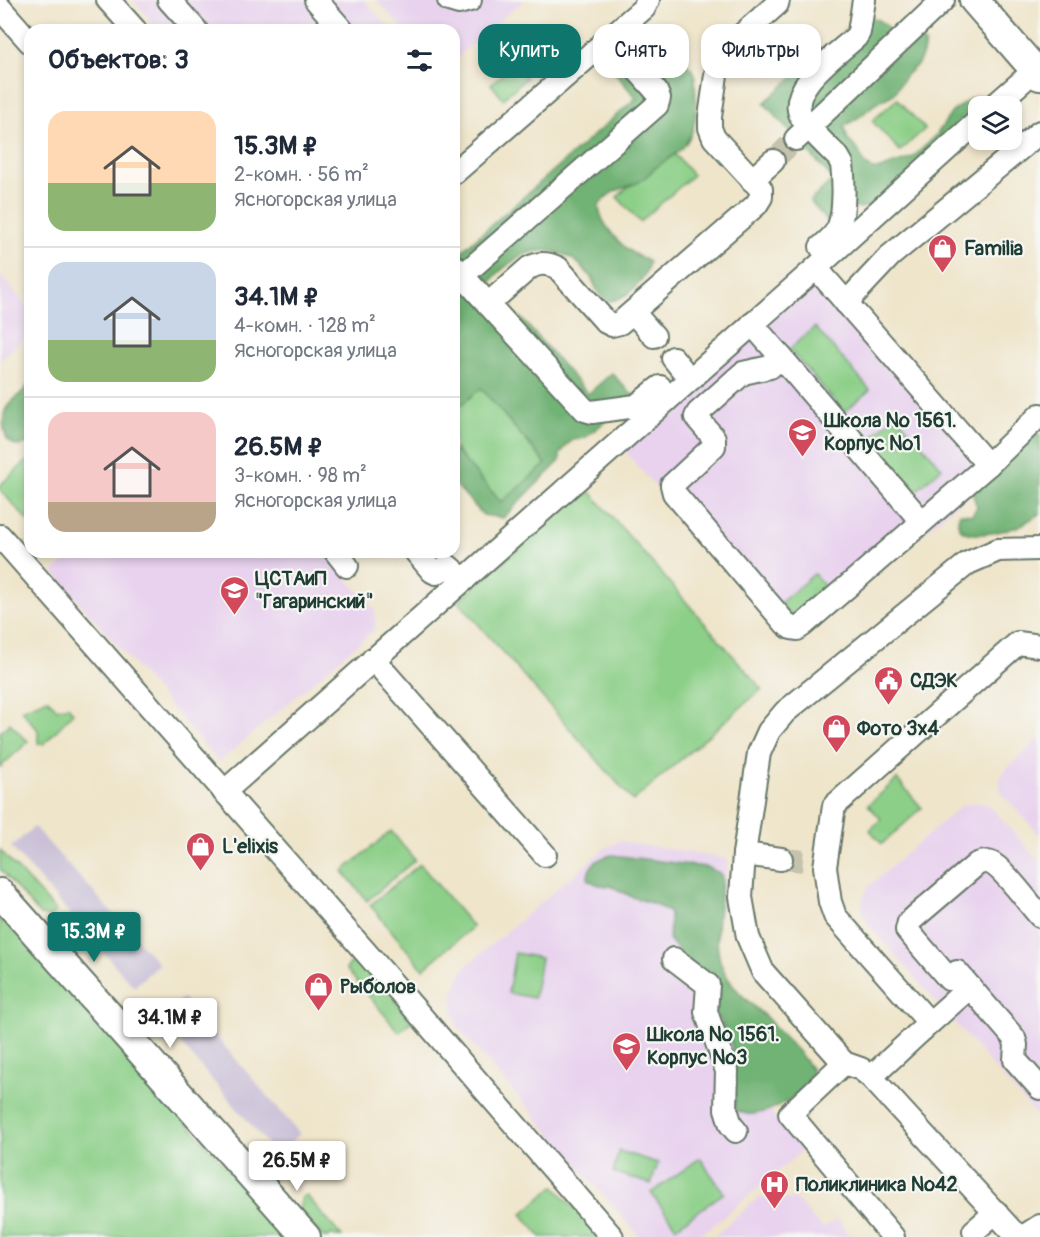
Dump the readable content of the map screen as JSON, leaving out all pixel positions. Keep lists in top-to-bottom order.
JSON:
{
  "places": {
    "shop": [
      "Familia",
      "Фото 3х4",
      "L'elixis",
      "Рыболов"
    ],
    "school or university": ["Школа № 1561. Корпус №1", "ЦСТАиП \"Гагаринский\"", "Школа № 1561. Корпус №3"],
    "public building": ["СДЭК"],
    "hospital": ["Поликлиника №42"]
  },
  "page": {
    "chip": ["Купить", "Снять", "Фильтры"],
    "heading": "Объектов: 3",
    "list": [
      {
        "name": "15.3M ₽",
        "note": "2-комн. · 56 m² · Ясногорская улица"
      },
      {
        "name": "34.1M ₽",
        "note": "4-комн. · 128 m² · Ясногорская улица"
      },
      {
        "name": "26.5M ₽",
        "note": "3-комн. · 98 m² · Ясногорская улица"
      }
    ],
    "price": ["15.3M ₽", "34.1M ₽", "26.5M ₽"]
  }
}
